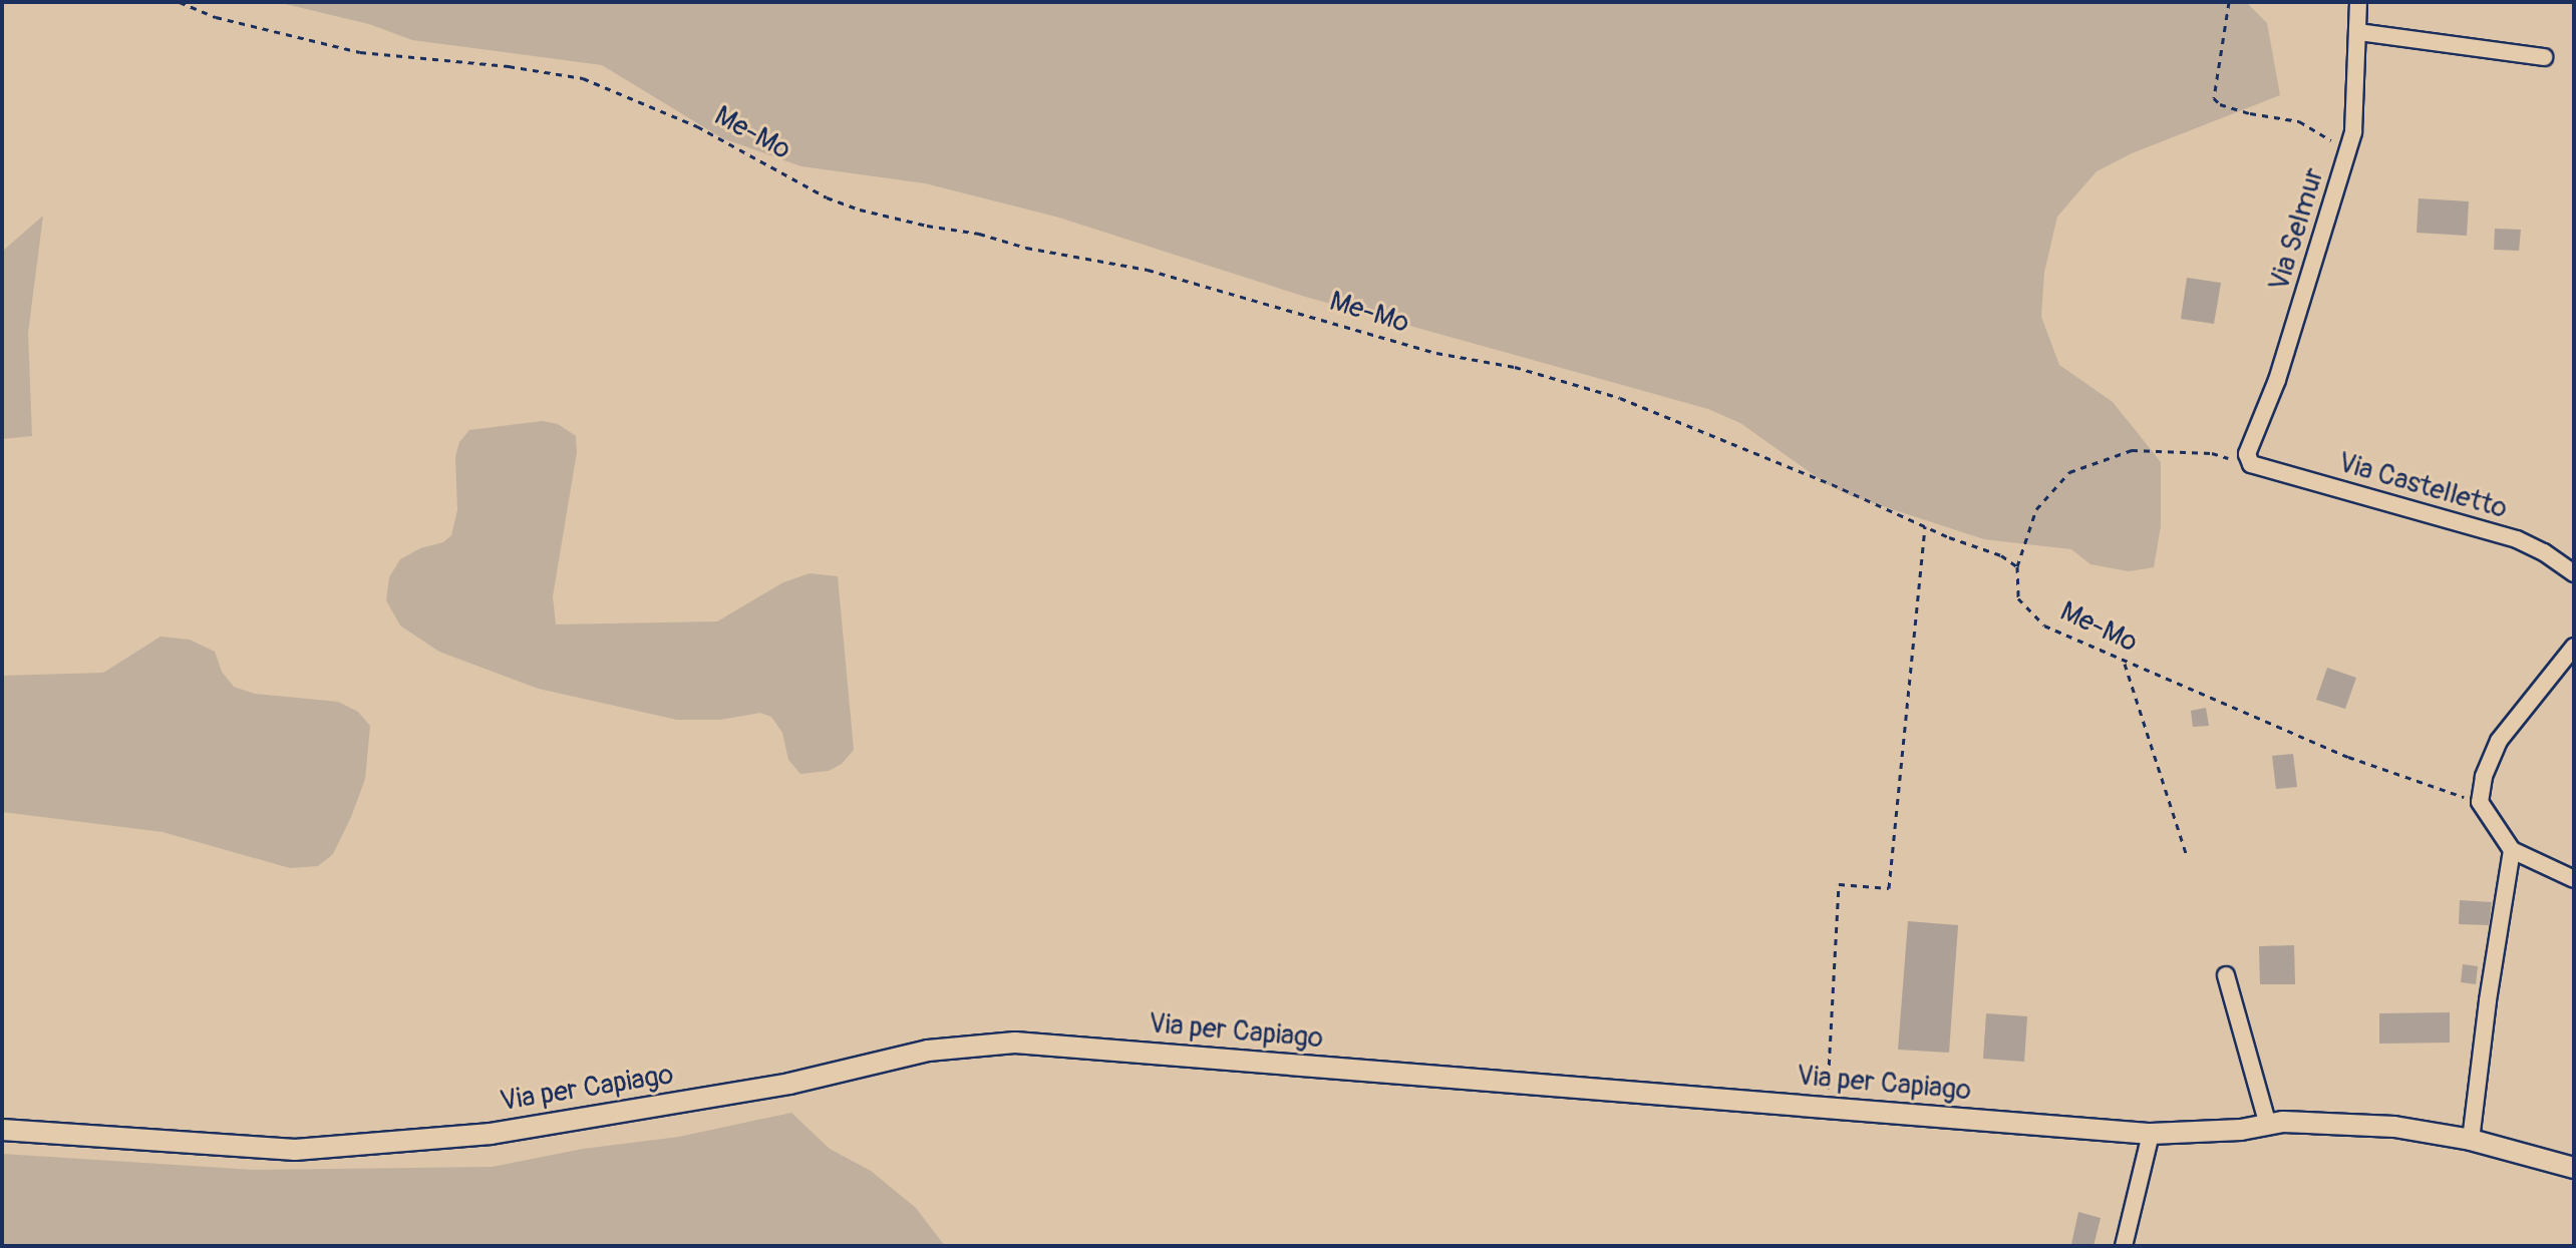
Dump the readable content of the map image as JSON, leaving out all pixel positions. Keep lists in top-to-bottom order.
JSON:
{
  "streets": {
    "street": ["Via Selmur", "Via Castelletto", "Via per Capiago"],
    "path": ["Me-Mo"]
  },
  "crossings": [
    ["Via Selmur", "Via Castelletto"]
  ]
}
